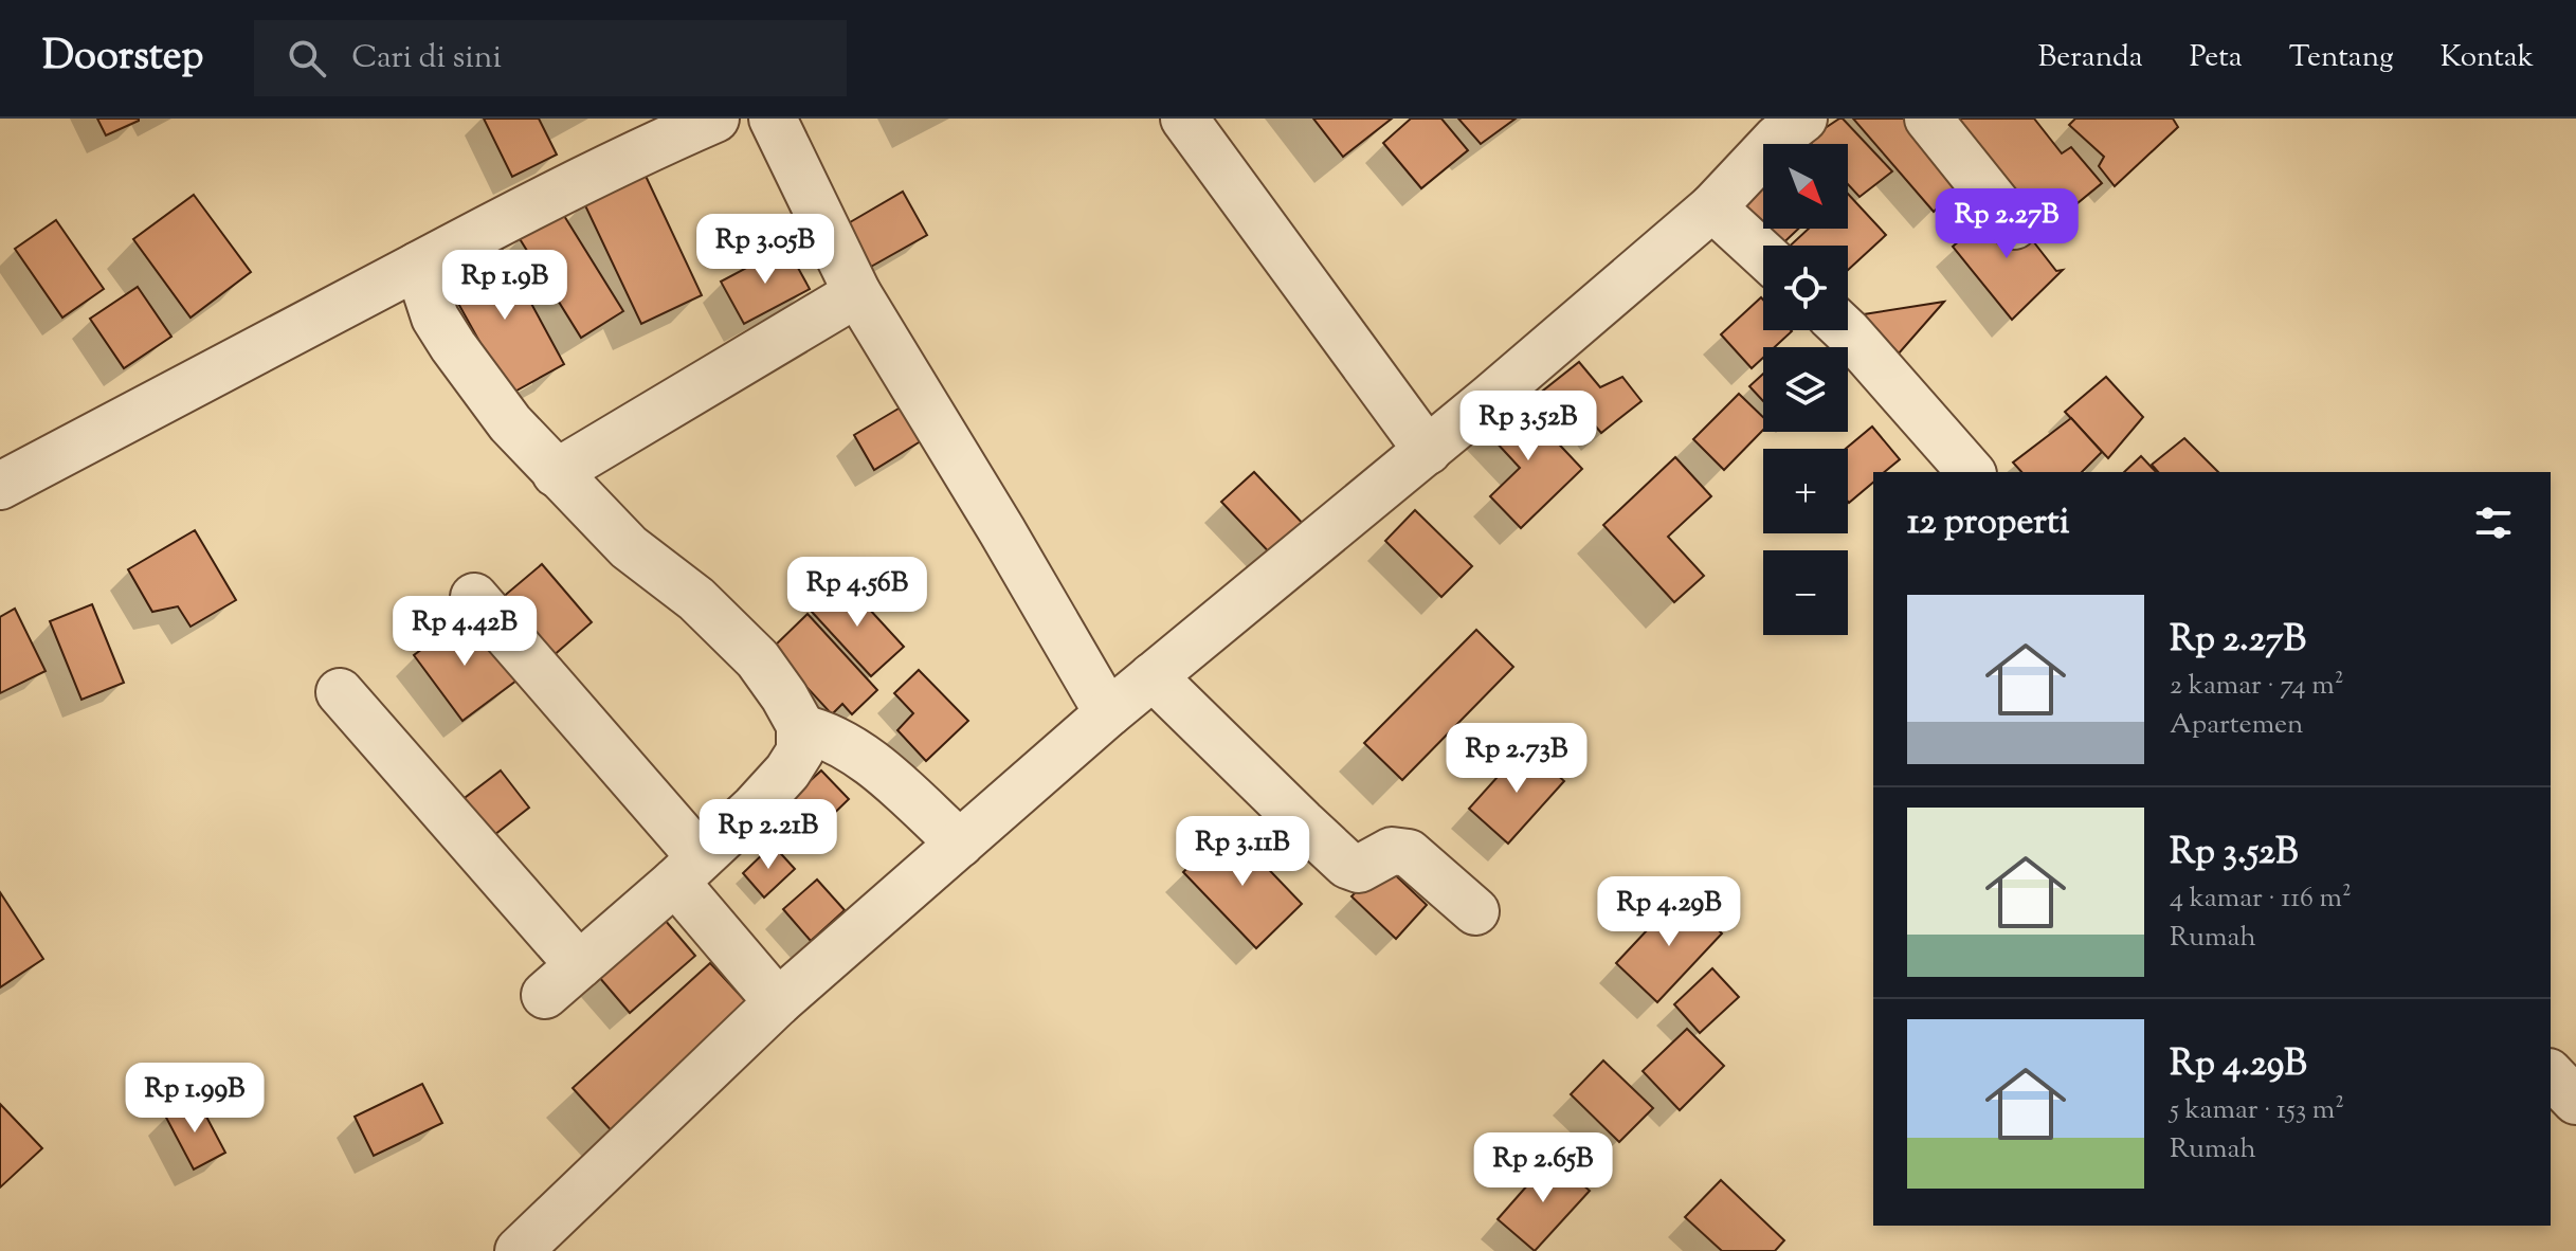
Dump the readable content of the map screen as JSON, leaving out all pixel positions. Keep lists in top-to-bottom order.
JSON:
{
  "north": "bottom right",
  "page": {
    "header": "Doorstep",
    "search": "Cari di sini",
    "nav": [
      "Beranda",
      "Peta",
      "Tentang",
      "Kontak"
    ],
    "map_buttons": ["+", "−"],
    "price": [
      "Rp 2.27B",
      "Rp 3.05B",
      "Rp 1.9B",
      "Rp 3.52B",
      "Rp 4.56B",
      "Rp 4.42B",
      "Rp 2.73B",
      "Rp 2.21B",
      "Rp 3.11B",
      "Rp 4.29B",
      "Rp 1.99B",
      "Rp 2.65B"
    ],
    "heading": "12 properti",
    "list": [
      {
        "name": "Rp 2.27B",
        "note": "2 kamar · 74 m² · Apartemen"
      },
      {
        "name": "Rp 3.52B",
        "note": "4 kamar · 116 m² · Rumah"
      },
      {
        "name": "Rp 4.29B",
        "note": "5 kamar · 153 m² · Rumah"
      }
    ]
  }
}
